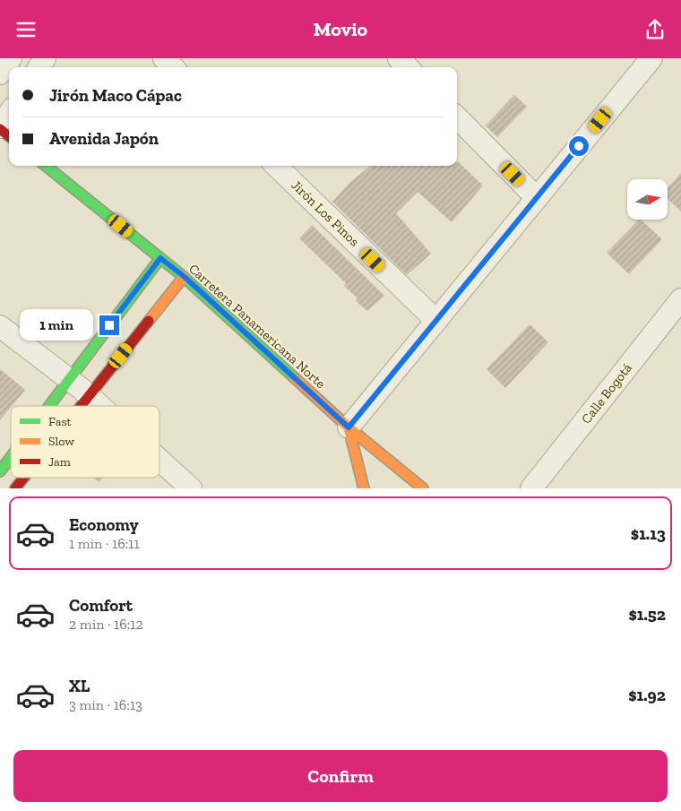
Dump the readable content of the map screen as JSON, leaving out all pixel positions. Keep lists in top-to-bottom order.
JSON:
{
  "streets": {
    "main road": ["Carretera Panamericana Norte"],
    "street": ["Jirón Los Pinos", "Calle Bogotá"]
  },
  "legend": ["Fast", "Slow", "Jam"],
  "north": "right",
  "page": {
    "header": "Movio",
    "banner": ["Jirón Maco Cápac", "Avenida Japón"],
    "bubble": "1 min",
    "list": [
      {
        "name": "Economy",
        "note": "1 min · 16:11",
        "value": "$1.13"
      },
      {
        "name": "Comfort",
        "note": "2 min · 16:12",
        "value": "$1.52"
      },
      {
        "name": "XL",
        "note": "3 min · 16:13",
        "value": "$1.92"
      }
    ],
    "buttons": "Confirm"
  }
}
